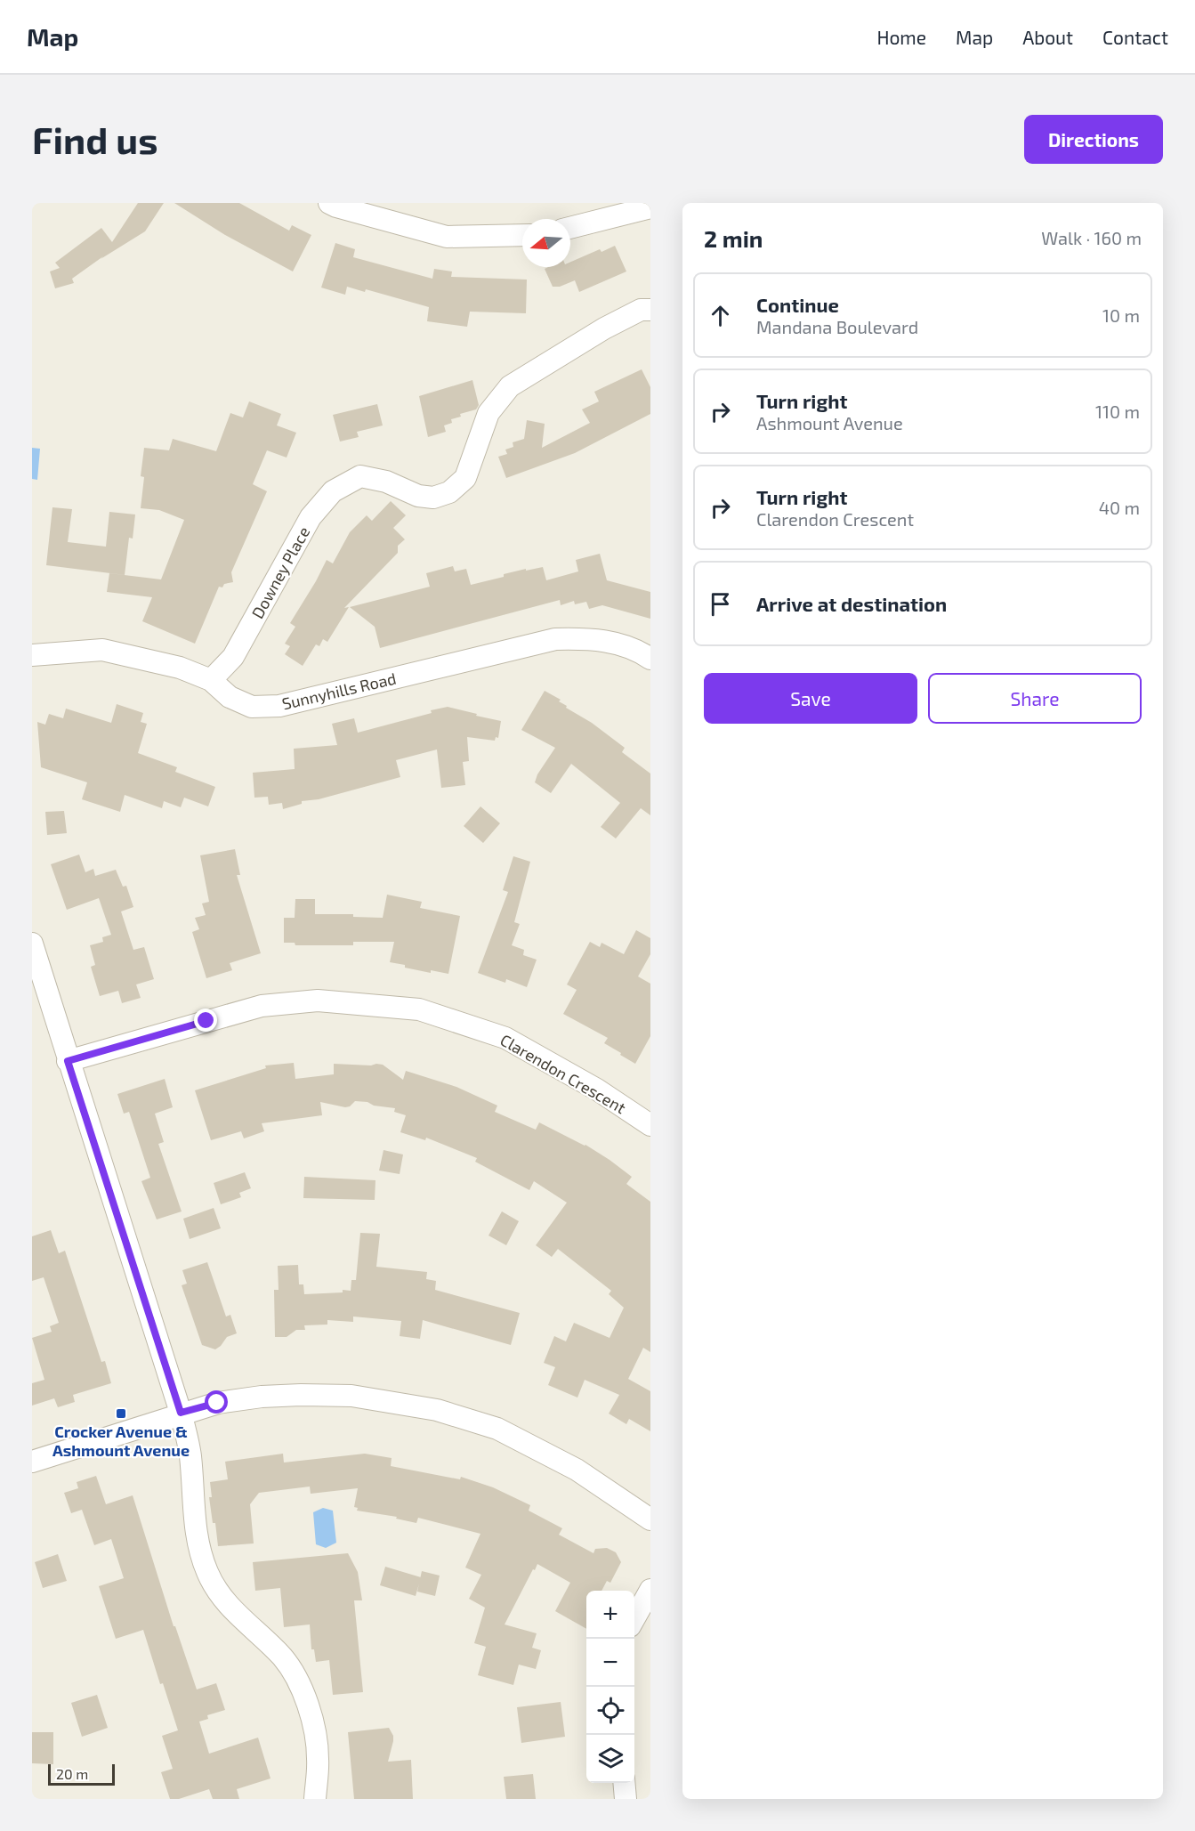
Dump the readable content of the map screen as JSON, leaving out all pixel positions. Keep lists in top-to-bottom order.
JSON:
{
  "streets": {
    "street": ["Downey Place", "Sunnyhills Road", "Clarendon Crescent"]
  },
  "crossings": [
    ["Downey Place", "Sunnyhills Road"]
  ],
  "places": {
    "transit": ["Crocker Avenue & Ashmount Avenue"]
  },
  "scale_bar": "20 m",
  "north": "left",
  "page": {
    "header": "Map",
    "nav": [
      "Home",
      "Map",
      "About",
      "Contact"
    ],
    "buttons": [
      "Directions",
      ["Save", "Share"]
    ],
    "title": "Find us",
    "heading": ["2 min", "Walk · 160 m"],
    "list": [
      ["Continue", "Mandana Boulevard", "10 m"],
      ["Turn right", "Ashmount Avenue", "110 m"],
      ["Turn right", "Clarendon Crescent", "40 m"],
      "Arrive at destination"
    ],
    "map_buttons": ["+", "−"],
    "scale": "20 m"
  }
}
